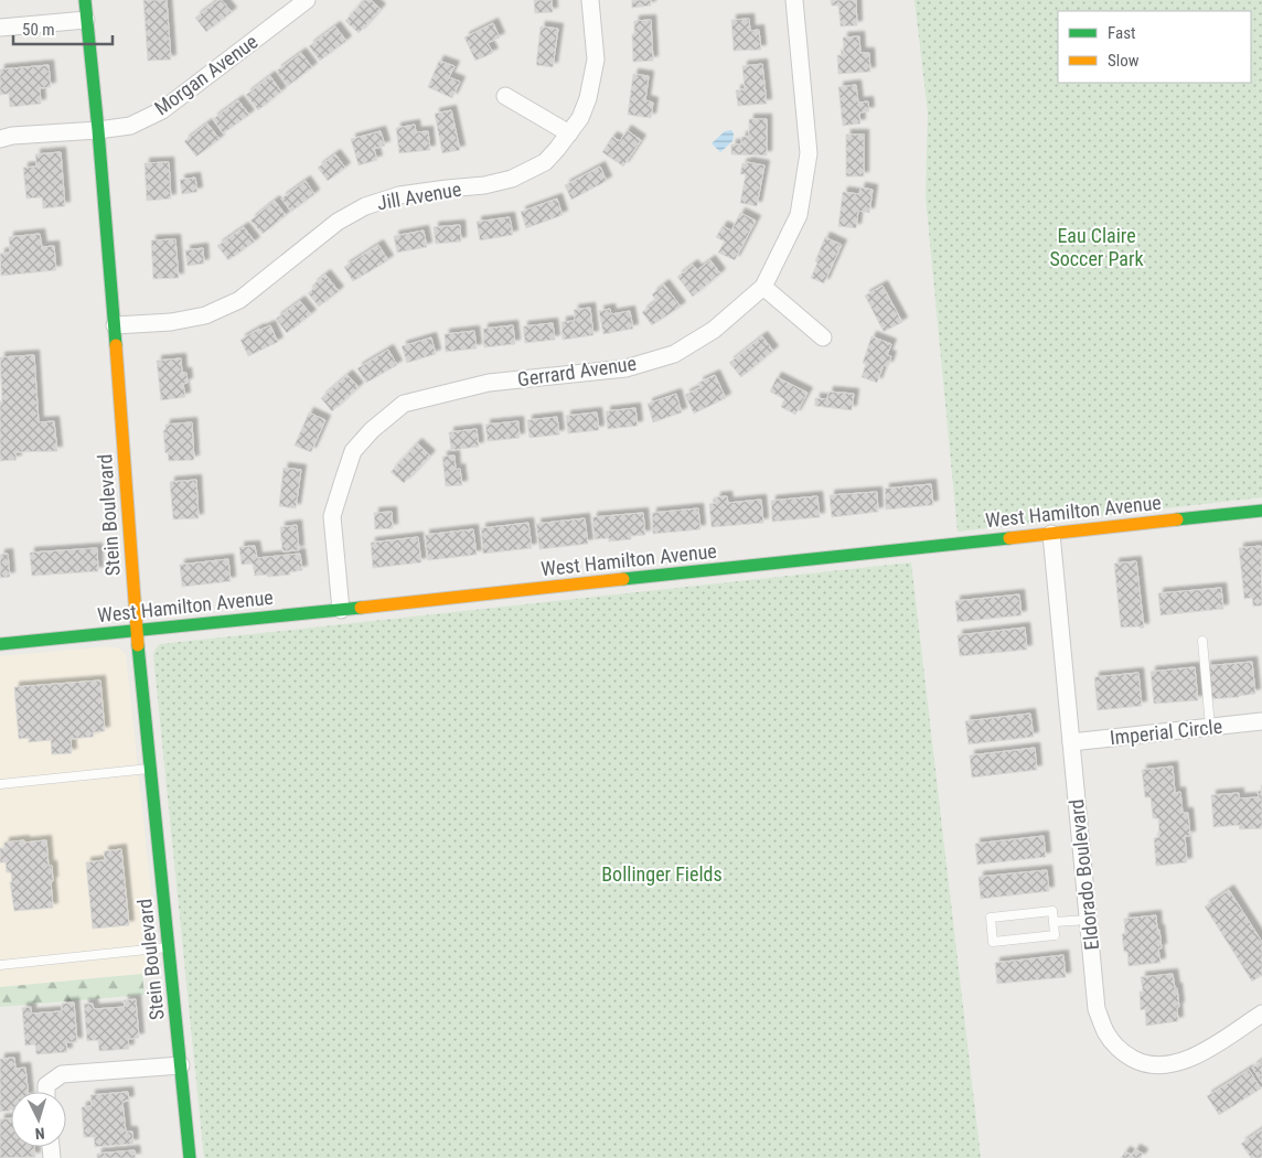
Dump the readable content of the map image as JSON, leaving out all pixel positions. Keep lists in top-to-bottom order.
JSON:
{
  "streets": {
    "street": [
      "Morgan Avenue",
      "Jill Avenue",
      "Gerrard Avenue",
      "West Hamilton Avenue",
      "Stein Boulevard",
      "Imperial Circle",
      "Eldorado Boulevard"
    ]
  },
  "crossings": [
    ["Morgan Avenue", "Stein Boulevard"],
    ["Jill Avenue", "Stein Boulevard"],
    ["Gerrard Avenue", "West Hamilton Avenue"],
    ["West Hamilton Avenue", "Stein Boulevard"],
    ["West Hamilton Avenue", "Eldorado Boulevard"],
    ["Imperial Circle", "Eldorado Boulevard"]
  ],
  "parks": ["Eau Claire Soccer Park", "Bollinger Fields"],
  "legend": ["Fast", "Slow"],
  "scale_bar": "50 m",
  "north": "bottom"
}
